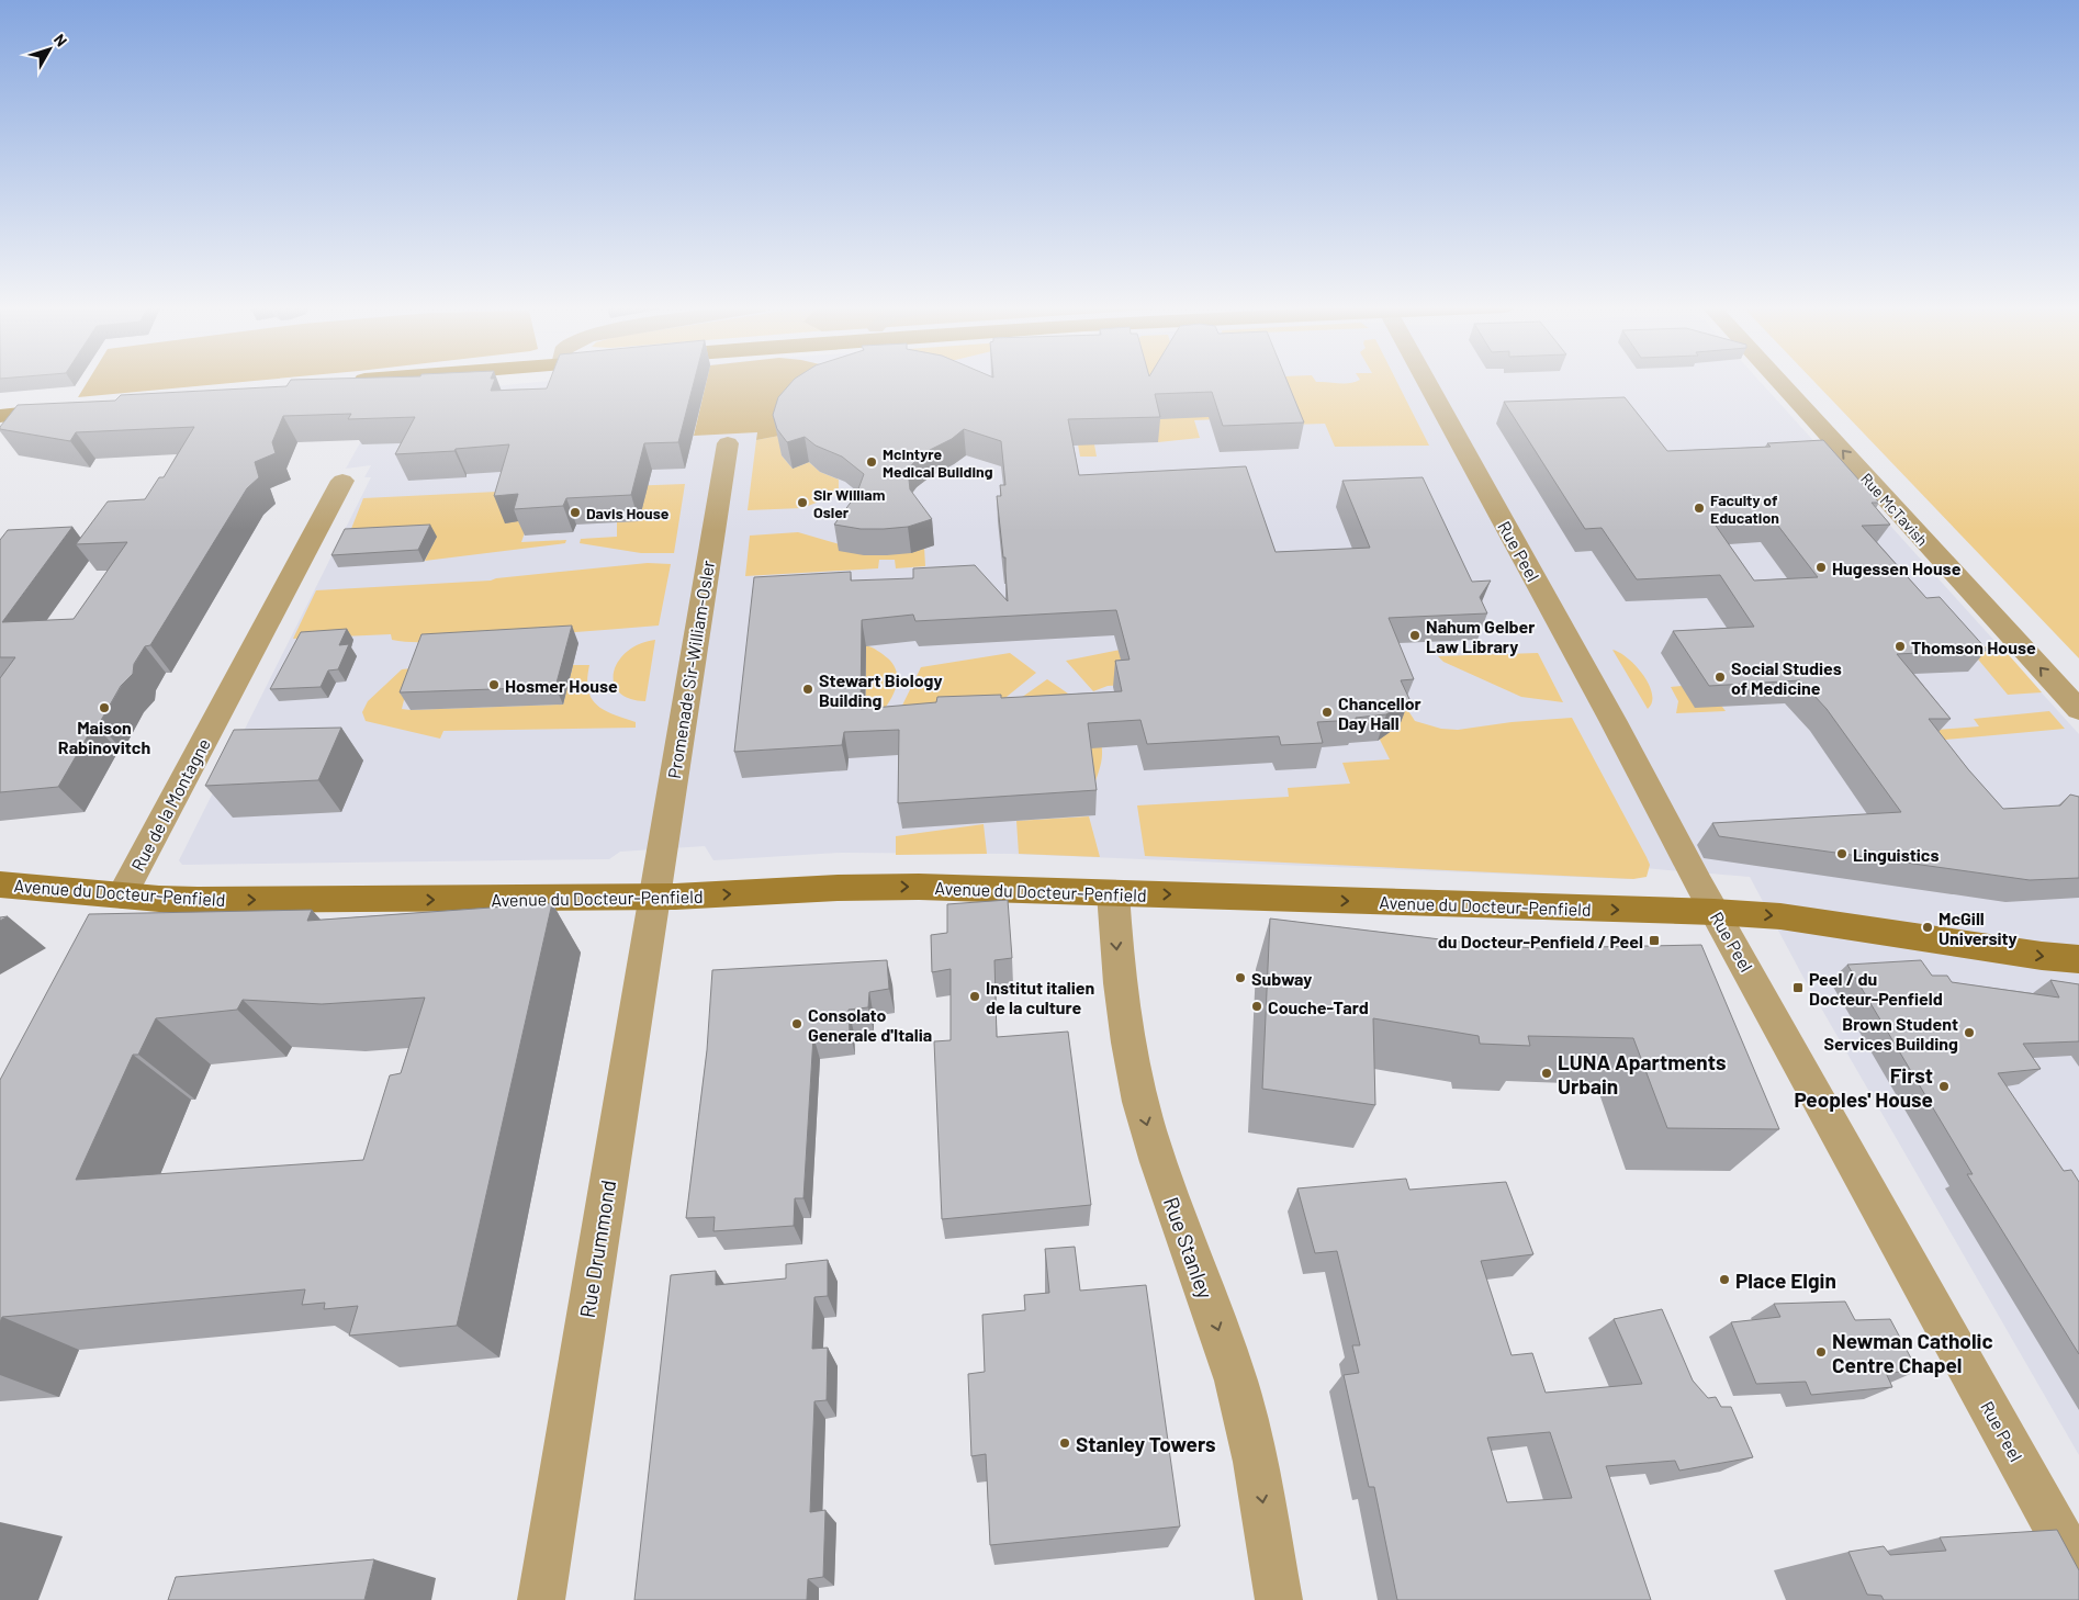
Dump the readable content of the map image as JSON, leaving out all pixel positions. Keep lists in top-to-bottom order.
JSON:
{
  "streets": {
    "main road": ["Avenue du Docteur-Penfield"],
    "street": [
      "Rue McTavish",
      "Rue Peel",
      "Promenade Sir-William-Osler",
      "Rue de la Montagne",
      "Rue Stanley",
      "Rue Drummond"
    ]
  },
  "crossings": [
    ["Rue Peel", "Avenue du Docteur-Penfield"],
    ["Promenade Sir-William-Osler", "Avenue du Docteur-Penfield"],
    ["Promenade Sir-William-Osler", "Rue Drummond"],
    ["Rue de la Montagne", "Avenue du Docteur-Penfield"],
    ["Avenue du Docteur-Penfield", "Rue Stanley"],
    ["Avenue du Docteur-Penfield", "Rue Drummond"]
  ],
  "one_way": ["Rue McTavish", "Avenue du Docteur-Penfield", "Rue Stanley"],
  "places": {
    "other": [
      "McIntyre Medical Building",
      "Sir William Osler",
      "Faculty of Education",
      "Davis House",
      "Hugessen House",
      "Nahum Gelber Law Library",
      "Thomson House",
      "Social Studies of Medicine",
      "Hosmer House",
      "Stewart Biology Building",
      "Maison Rabinovitch",
      "Chancellor Day Hall",
      "Linguistics",
      "McGill University",
      "Subway",
      "Institut italien de la culture",
      "Couche-Tard",
      "Consolato Generale d'Italia",
      "Brown Student Services Building",
      "LUNA Apartments Urbain",
      "First Peoples' House",
      "Place Elgin",
      "Newman Catholic Centre Chapel",
      "Stanley Towers"
    ],
    "transit": ["du Docteur-Penfield / Peel", "Peel / du Docteur-Penfield"]
  },
  "north": "top right"
}
